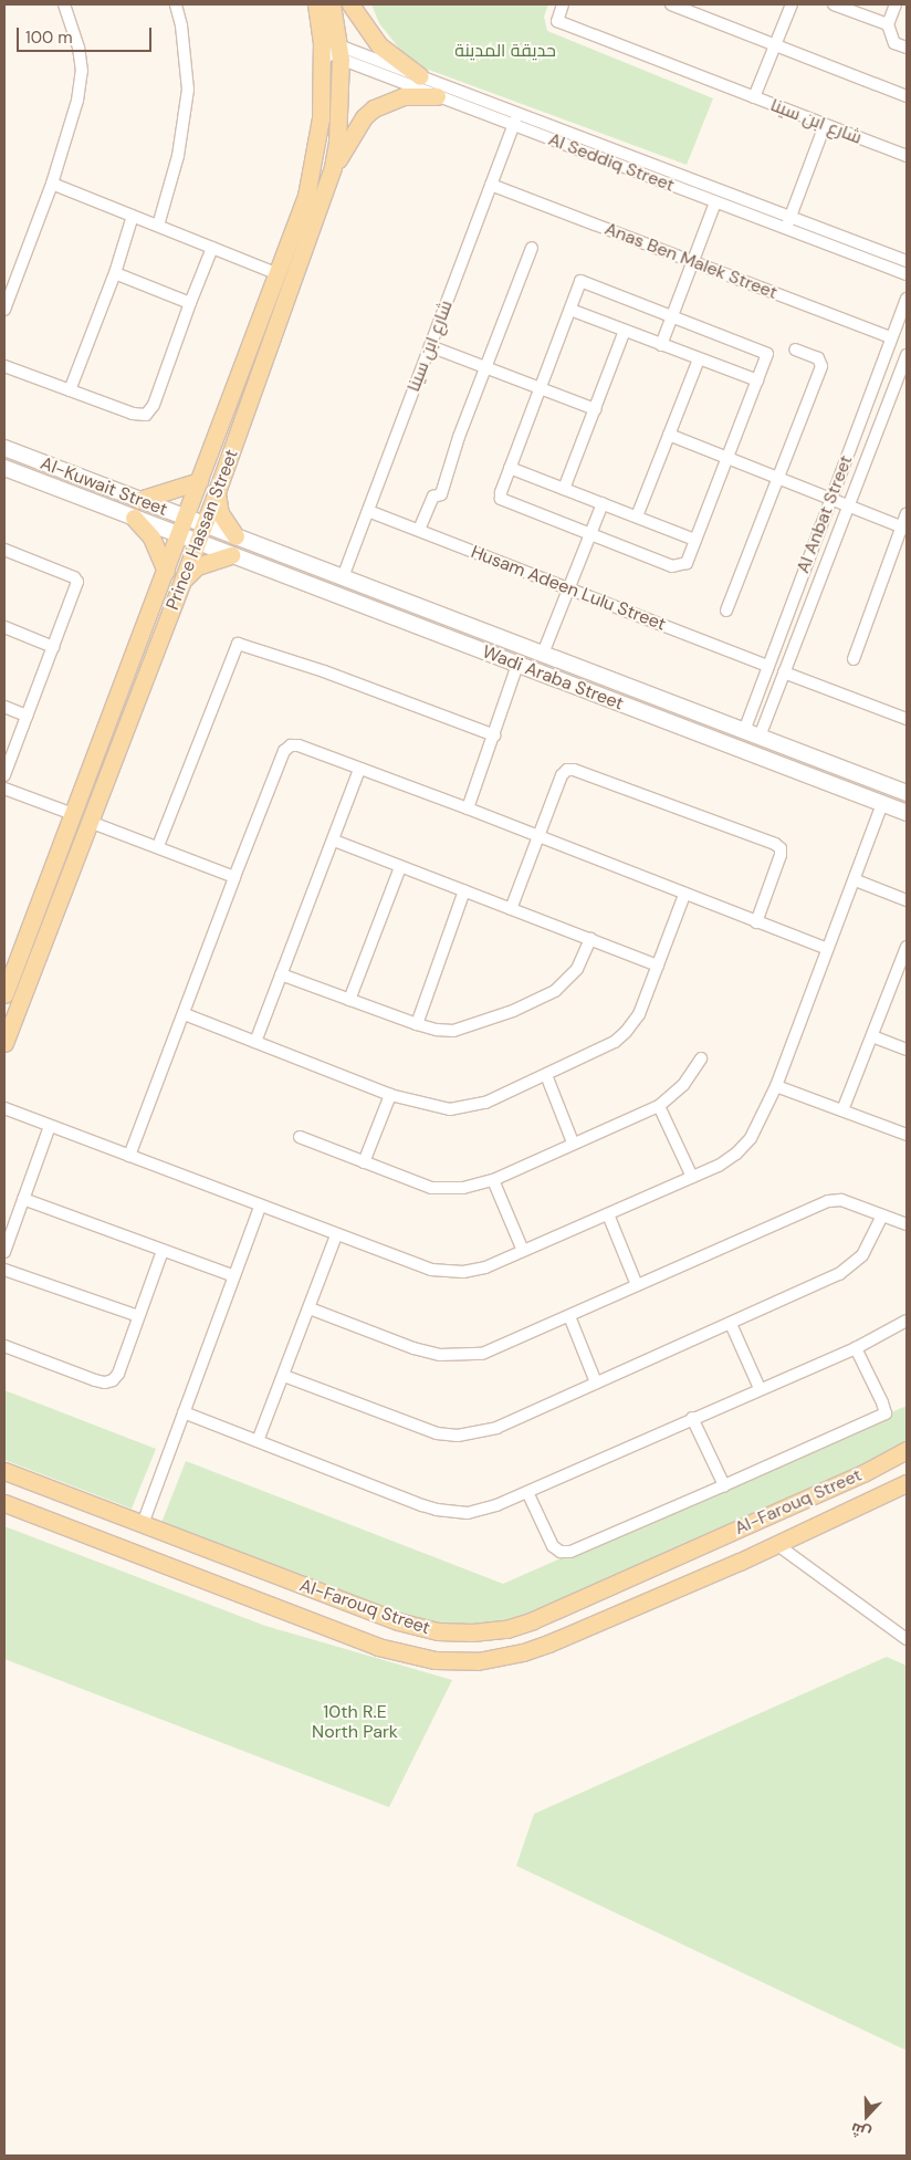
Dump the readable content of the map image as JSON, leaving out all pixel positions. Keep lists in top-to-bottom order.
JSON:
{
  "streets": {
    "main road": [
      "Al-Kuwait Street",
      "Prince Hassan Street",
      "Wadi Araba Street",
      "Al-Farouq Street"
    ],
    "street": [
      "شارع ابن سينا",
      "Al Seddiq Street",
      "Anas Ben Malek Street",
      "Al Anbat Street",
      "Husam Adeen Lulu Street"
    ]
  },
  "crossings": [
    ["شارع ابن سينا", "Al Seddiq Street"],
    ["شارع ابن سينا", "Anas Ben Malek Street"],
    ["شارع ابن سينا", "Husam Adeen Lulu Street"],
    ["شارع ابن سينا", "Wadi Araba Street"],
    ["Al Seddiq Street", "Prince Hassan Street"],
    ["Anas Ben Malek Street", "Al Anbat Street"],
    ["Al-Kuwait Street", "Prince Hassan Street"],
    ["Al-Kuwait Street", "Wadi Araba Street"],
    ["Al Anbat Street", "Husam Adeen Lulu Street"],
    ["Al Anbat Street", "Wadi Araba Street"],
    ["Prince Hassan Street", "Wadi Araba Street"]
  ],
  "parks": ["حديقة المدينة", "10th R.E North Park"],
  "scale_bar": "100 m",
  "north": "bottom"
}
